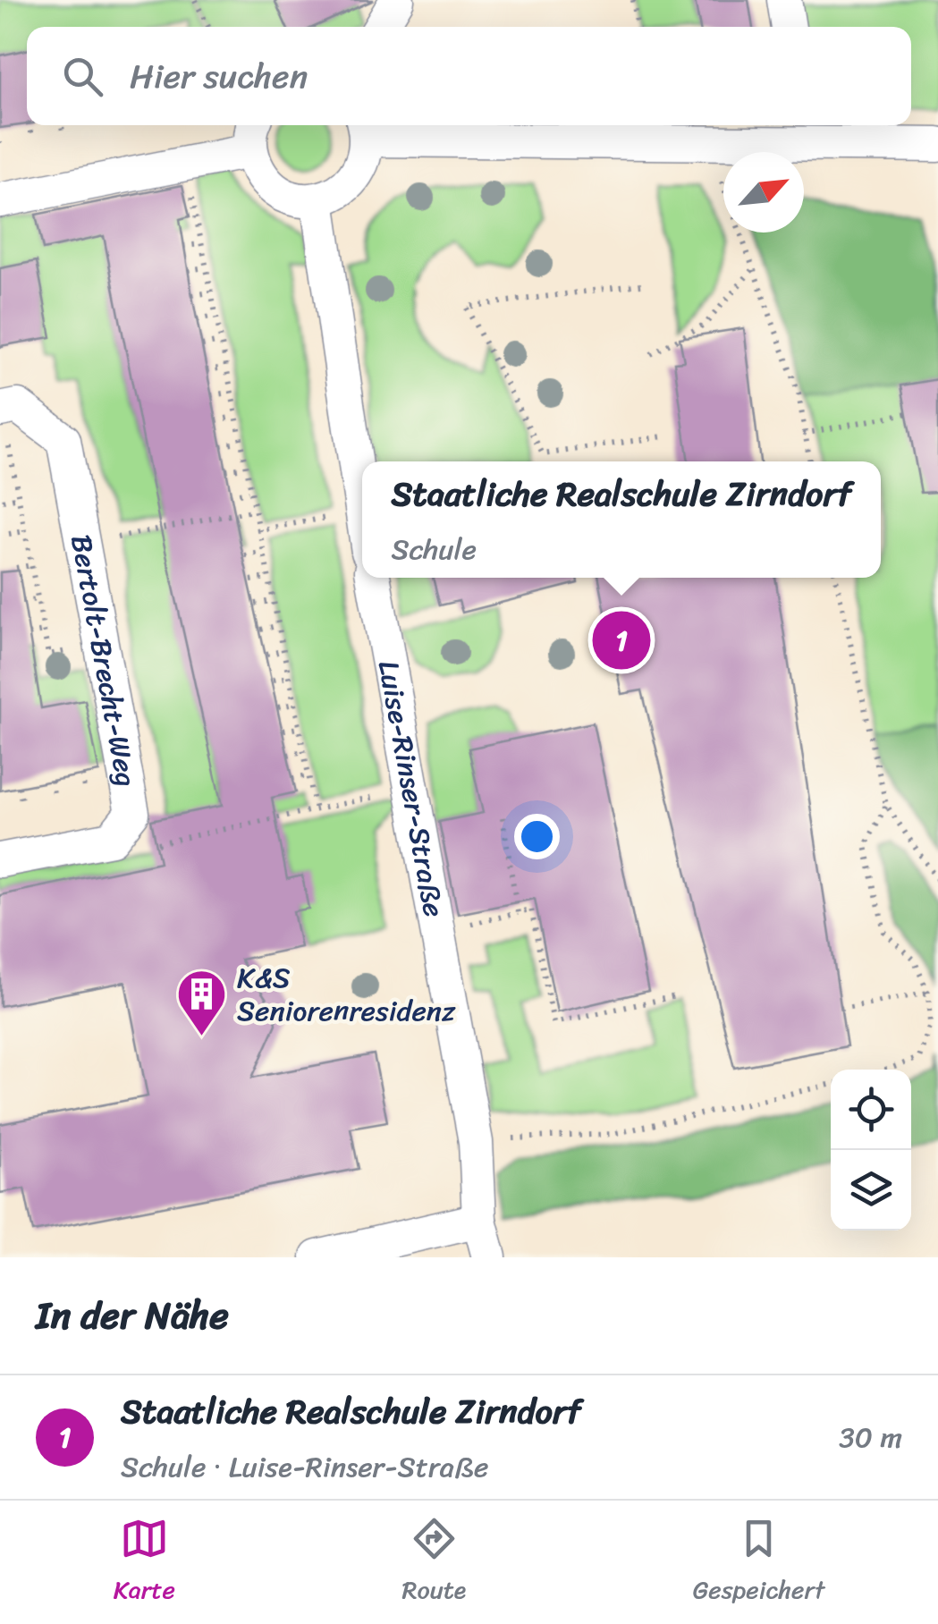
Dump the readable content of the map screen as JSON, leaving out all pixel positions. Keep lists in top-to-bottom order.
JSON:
{
  "streets": {
    "street": ["Bertolt-Brecht-Weg", "Luise-Rinser-Straße"]
  },
  "places": {
    "building": ["K&S Seniorenresidenz"]
  },
  "north": "top right",
  "page": {
    "search": "Hier suchen",
    "popup": ["Staatliche Realschule Zirndorf", "Schule"],
    "pins": "1",
    "heading": "In der Nähe",
    "list": [
      {
        "mark": "1",
        "name": "Staatliche Realschule Zirndorf",
        "note": "Schule · Luise-Rinser-Straße",
        "value": "30 m"
      }
    ],
    "nav": ["Karte", "Route", "Gespeichert"]
  }
}
